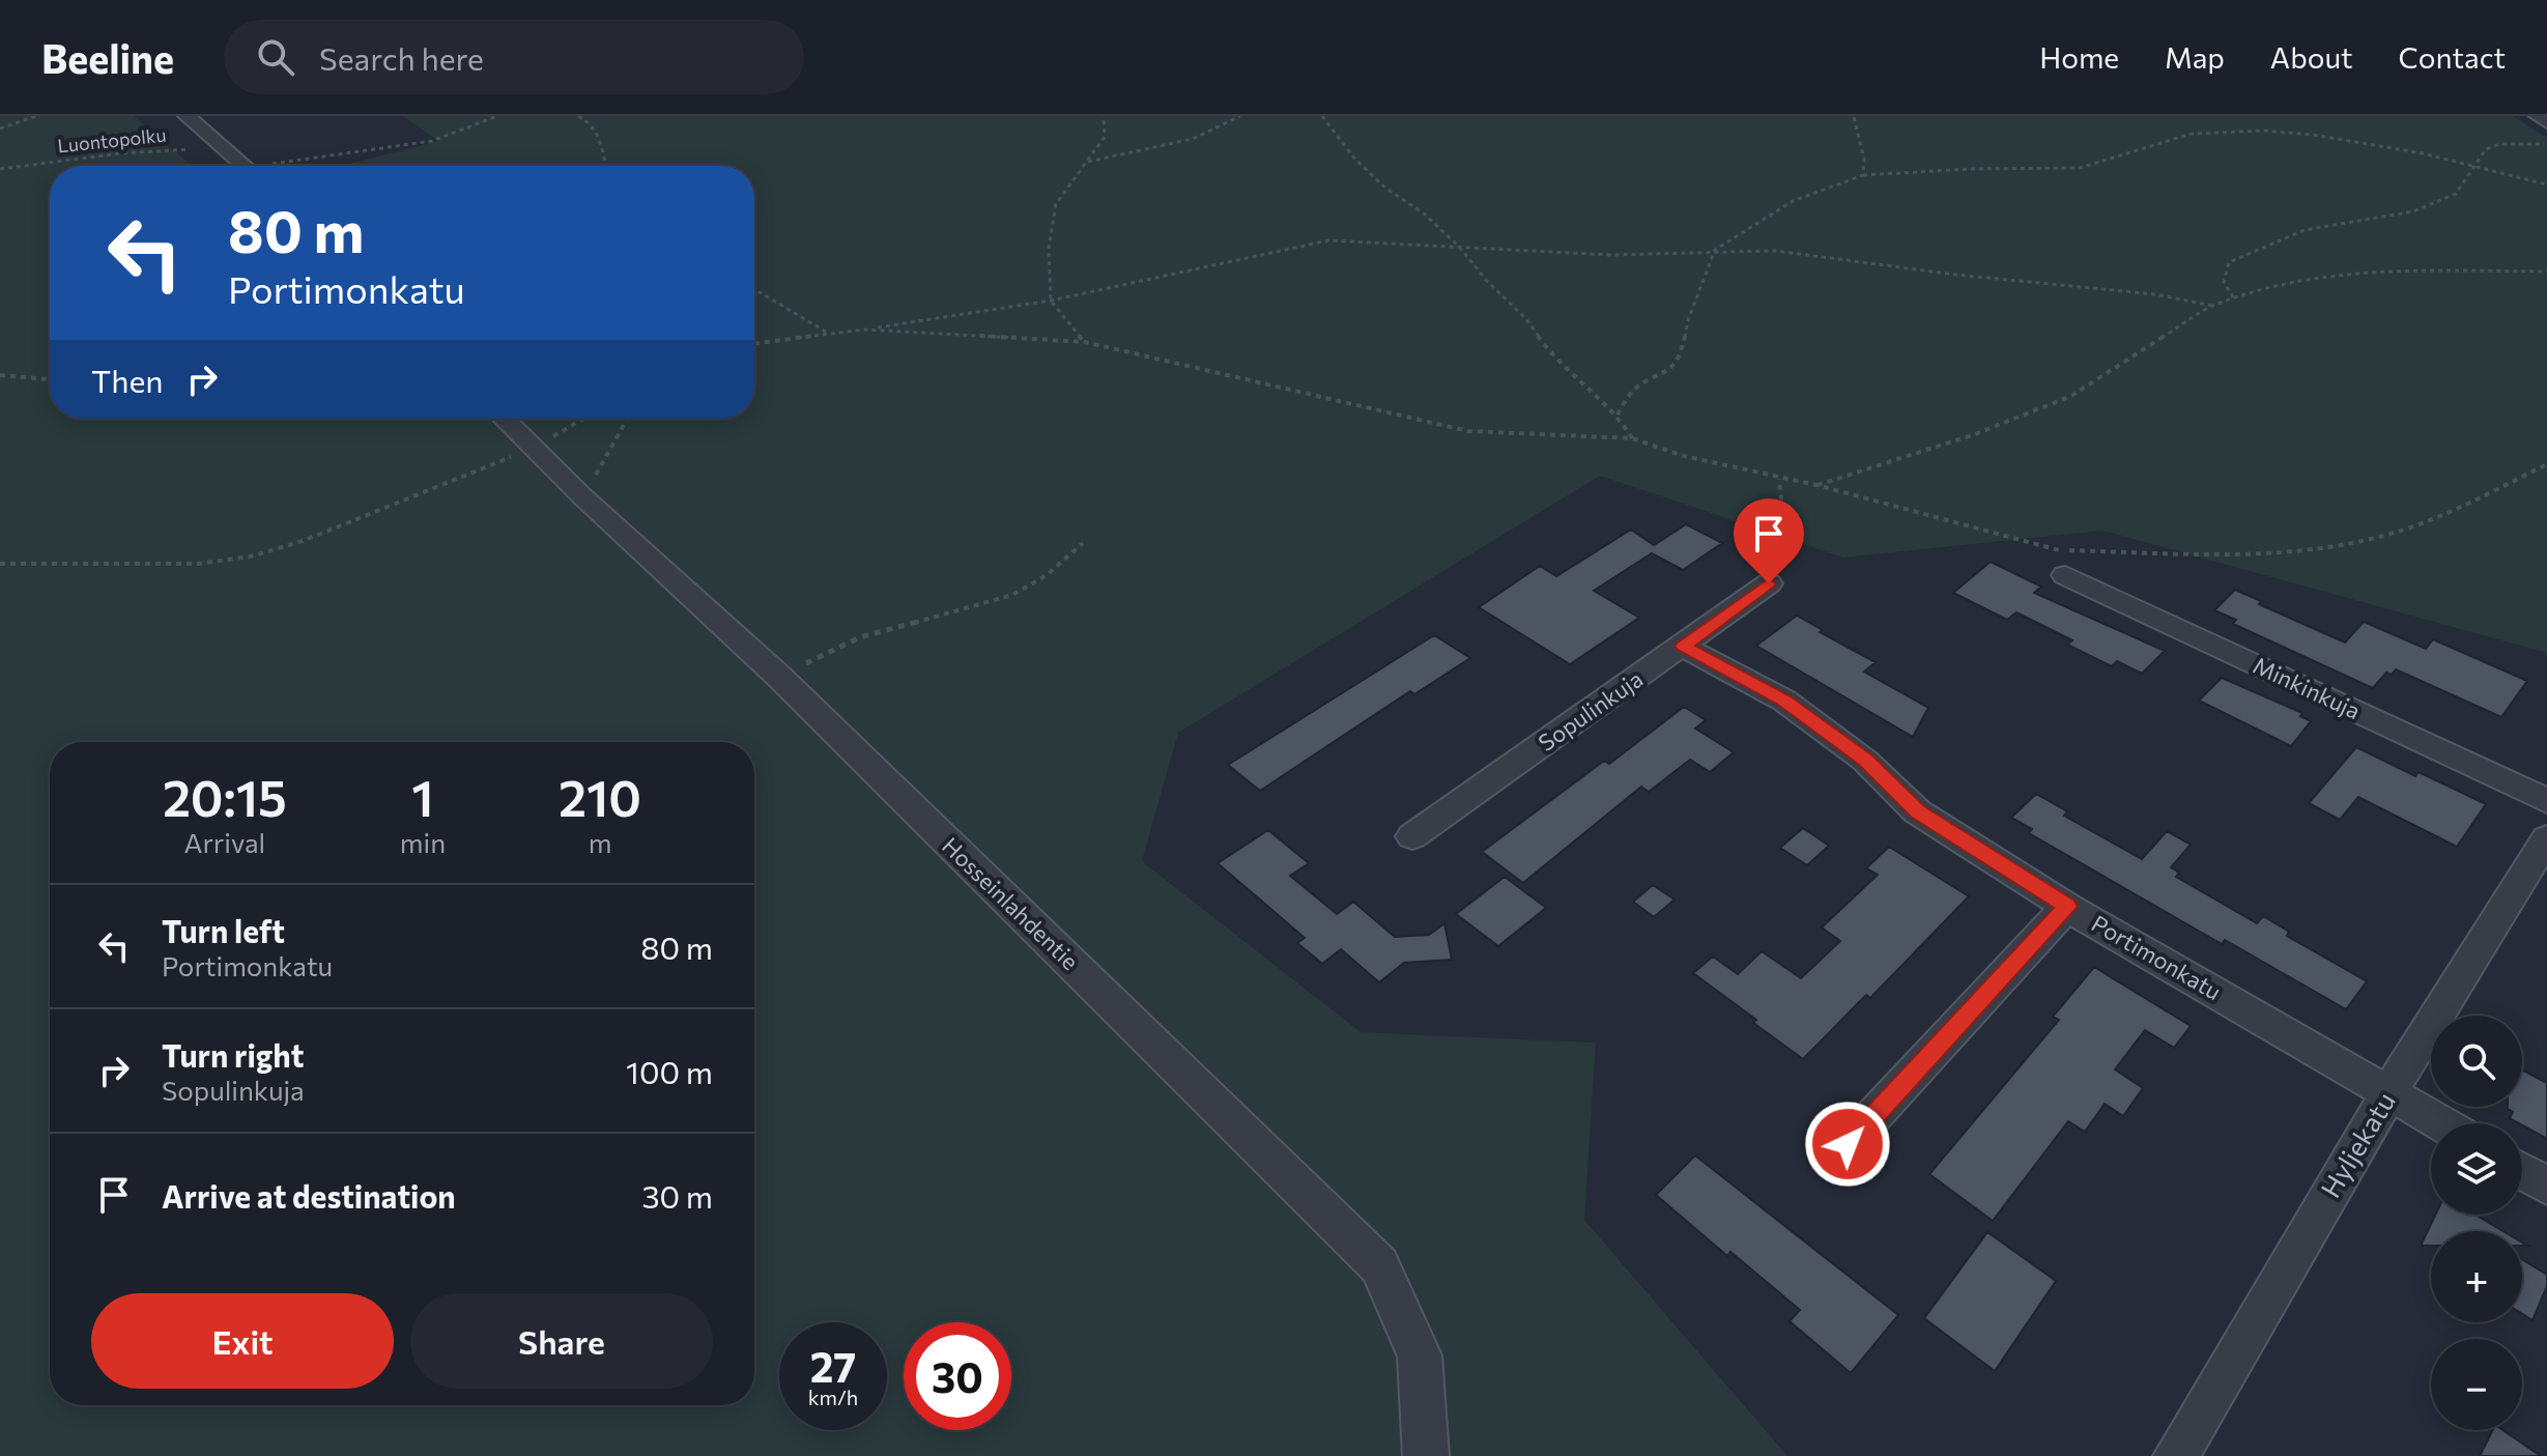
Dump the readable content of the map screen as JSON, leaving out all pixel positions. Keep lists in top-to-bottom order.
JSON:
{
  "streets": {
    "street": [
      "Minkinkuja",
      "Sopulinkuja",
      "Hosseinlahdentie",
      "Portimonkatu",
      "Hyljekatu"
    ],
    "path": ["Luontopolku"]
  },
  "crossings": [
    ["Sopulinkuja", "Portimonkatu"],
    ["Portimonkatu", "Hyljekatu"]
  ],
  "page": {
    "header": "Beeline",
    "search": "Search here",
    "nav": [
      "Home",
      "Map",
      "About",
      "Contact"
    ],
    "turn": ["80 m", "Portimonkatu"],
    "then": "Then",
    "eta": [
      "20:15",
      "Arrival",
      "1",
      "min",
      "210",
      "m"
    ],
    "list": [
      {
        "name": "Turn left",
        "note": "Portimonkatu",
        "value": "80 m"
      },
      {
        "name": "Turn right",
        "note": "Sopulinkuja",
        "value": "100 m"
      },
      {
        "name": "Arrive at destination",
        "value": "30 m"
      }
    ],
    "map_buttons": ["+", "−"],
    "buttons": ["Exit", "Share"],
    "speed": "27 km/h",
    "limit": "30"
  }
}
